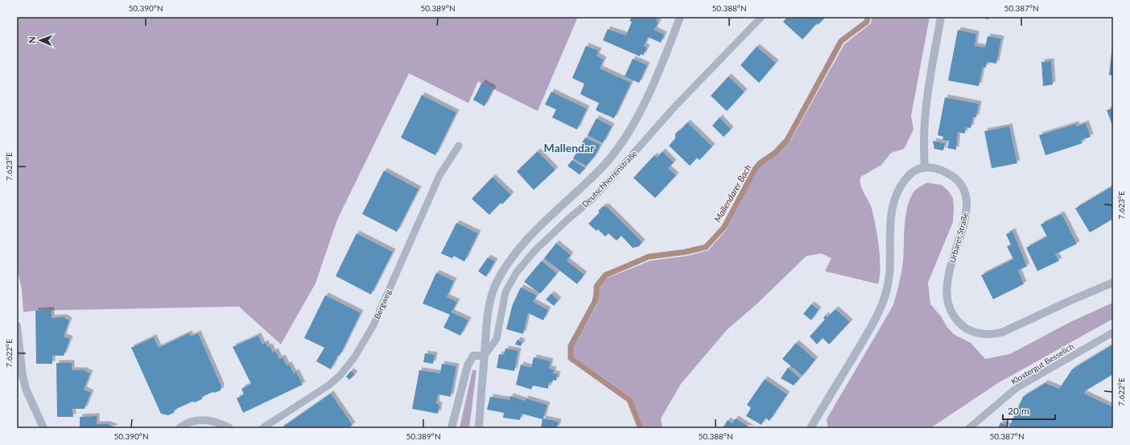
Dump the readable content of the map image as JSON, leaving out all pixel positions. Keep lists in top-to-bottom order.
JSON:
{
  "streets": {
    "street": ["Deutschherrenstraße", "Urbarer Straße"],
    "lane": ["Bergweg", "Klostergut Besselich"]
  },
  "districts": ["Mallendar"],
  "water": ["Mallendarer Bach"],
  "scale_bar": "20 m",
  "north": "left",
  "coordinates": [
    "50.390°N",
    "50.389°N",
    "50.388°N",
    "50.387°N",
    "7.623°E",
    "7.622°E"
  ]
}
